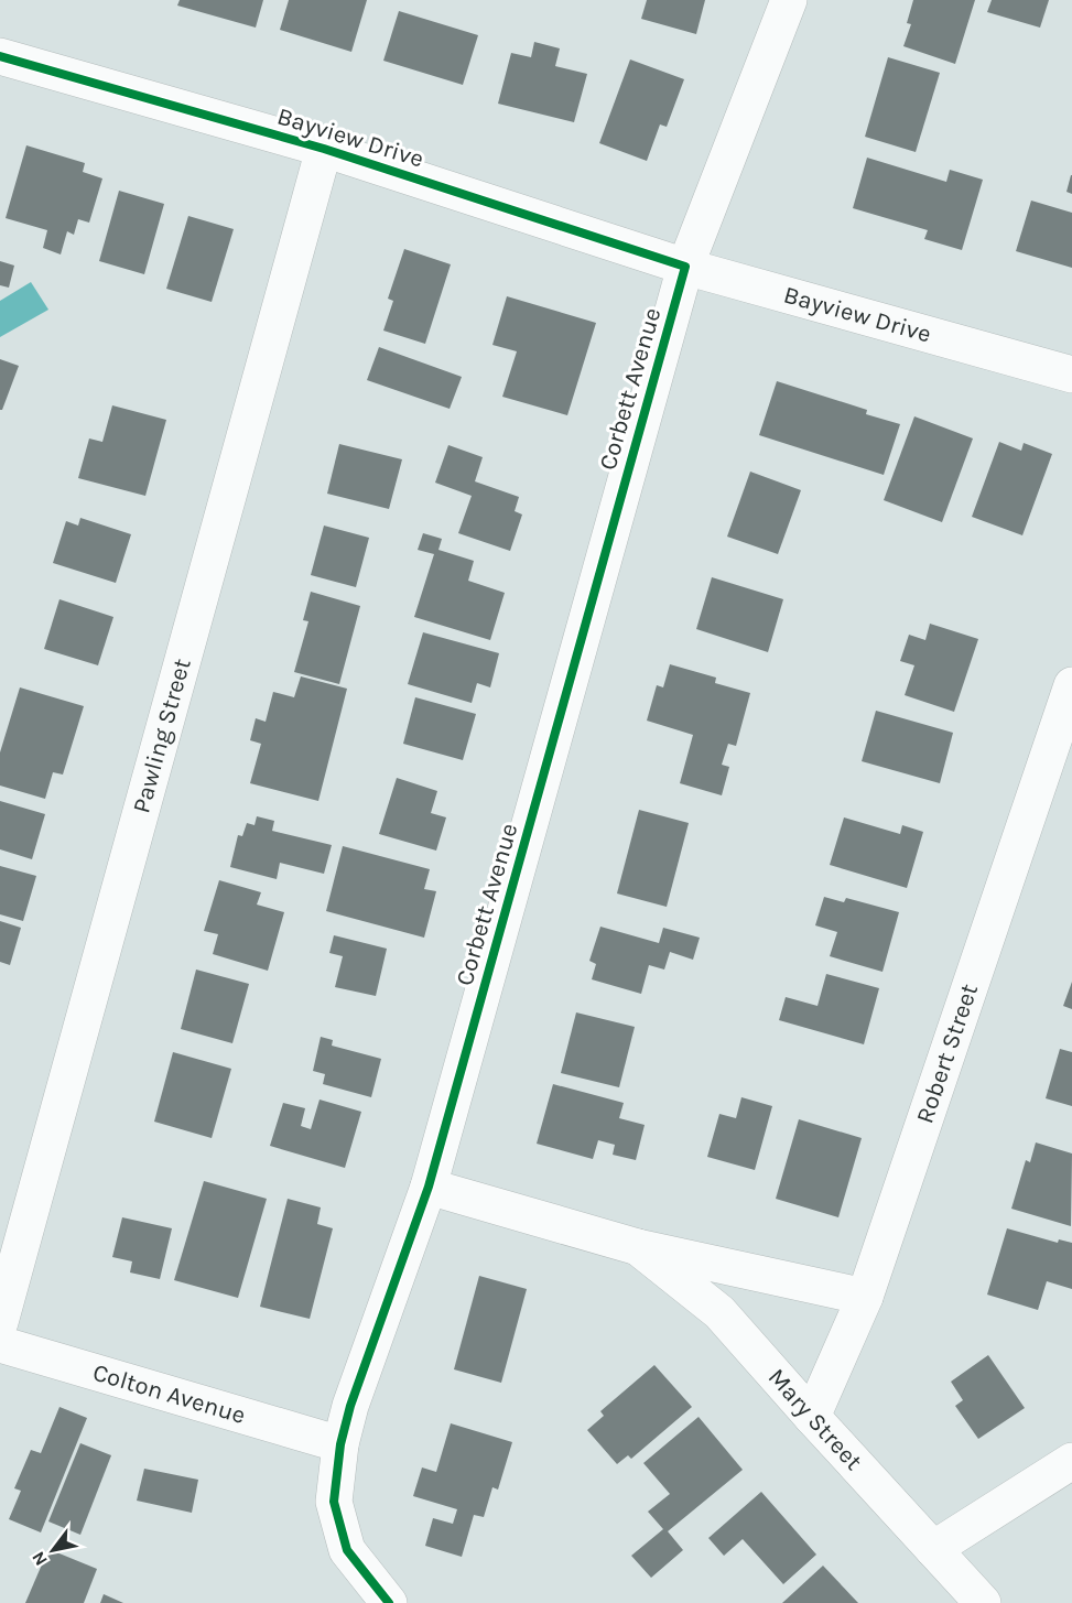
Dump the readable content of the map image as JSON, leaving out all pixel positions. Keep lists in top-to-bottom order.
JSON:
{
  "streets": {
    "street": [
      "Bayview Drive",
      "Corbett Avenue",
      "Pawling Street",
      "Robert Street",
      "Colton Avenue",
      "Mary Street"
    ]
  },
  "crossings": [
    ["Bayview Drive", "Corbett Avenue"],
    ["Bayview Drive", "Pawling Street"],
    ["Corbett Avenue", "Colton Avenue"],
    ["Corbett Avenue", "Mary Street"],
    ["Robert Street", "Mary Street"]
  ],
  "north": "bottom left"
}
